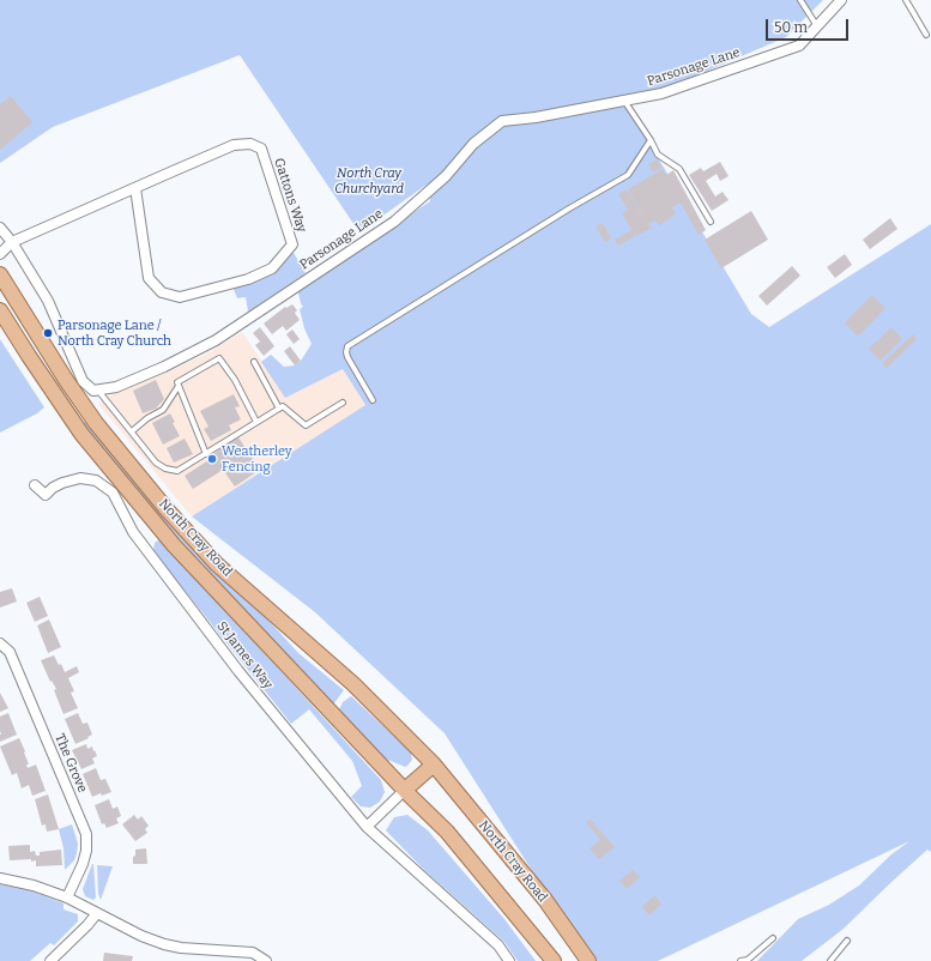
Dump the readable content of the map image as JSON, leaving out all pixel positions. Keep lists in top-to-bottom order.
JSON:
{
  "streets": {
    "main road": ["North Cray Road"],
    "street": [
      "Parsonage Lane",
      "Gattons Way",
      "St James Way",
      "The Grove"
    ]
  },
  "parks": ["North Cray Churchyard"],
  "places": ["Parsonage Lane / North Cray Church", "Weatherley Fencing"],
  "scale_bar": "50 m"
}
